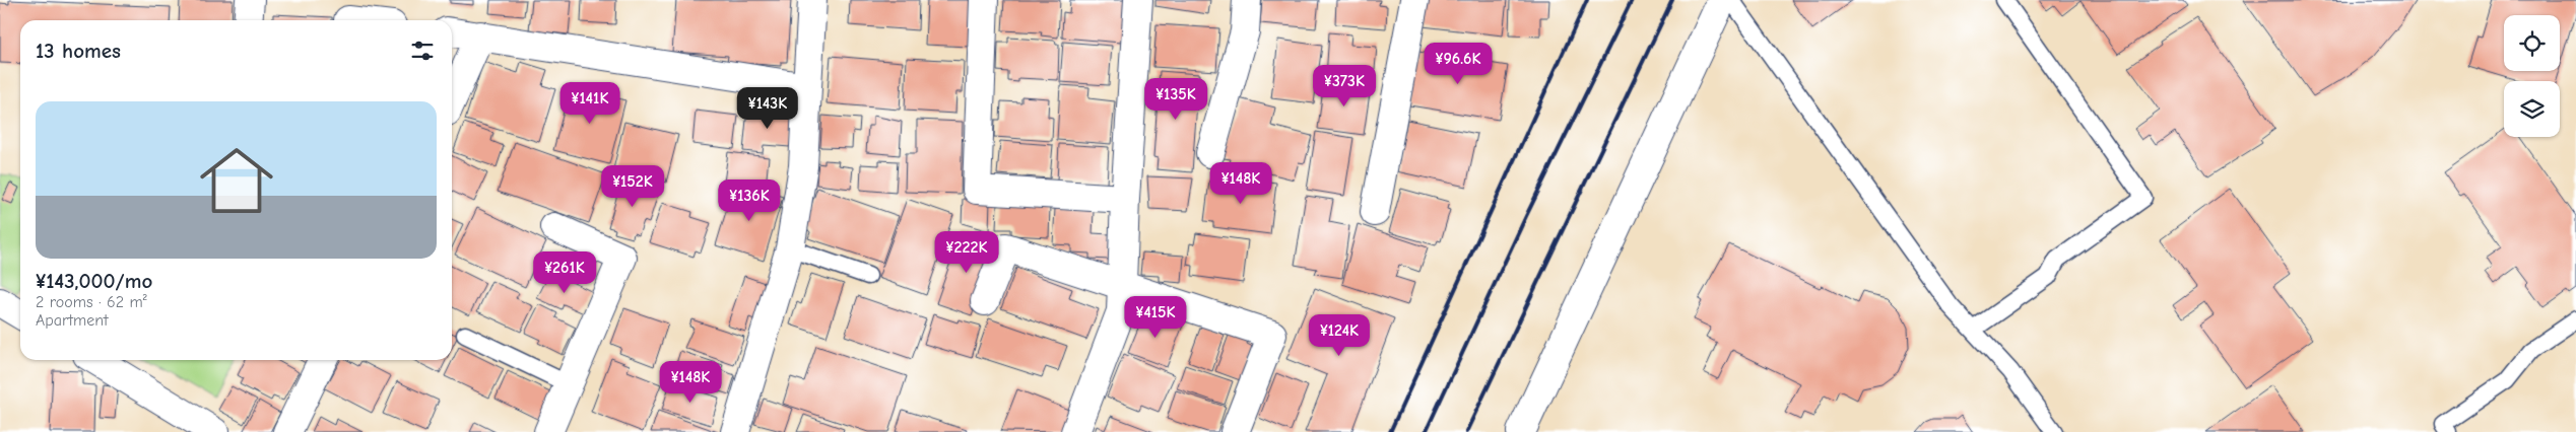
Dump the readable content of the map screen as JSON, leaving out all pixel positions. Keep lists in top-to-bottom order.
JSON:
{
  "page": {
    "heading": "13 homes",
    "price": [
      "¥96.6K",
      "¥373K",
      "¥135K",
      "¥141K",
      "¥143K",
      "¥148K",
      "¥152K",
      "¥136K",
      "¥222K",
      "¥261K",
      "¥415K",
      "¥124K",
      "¥148K"
    ],
    "list": [
      {
        "name": "¥143,000/mo",
        "note": "2 rooms · 62 m² · Apartment"
      }
    ]
  }
}
